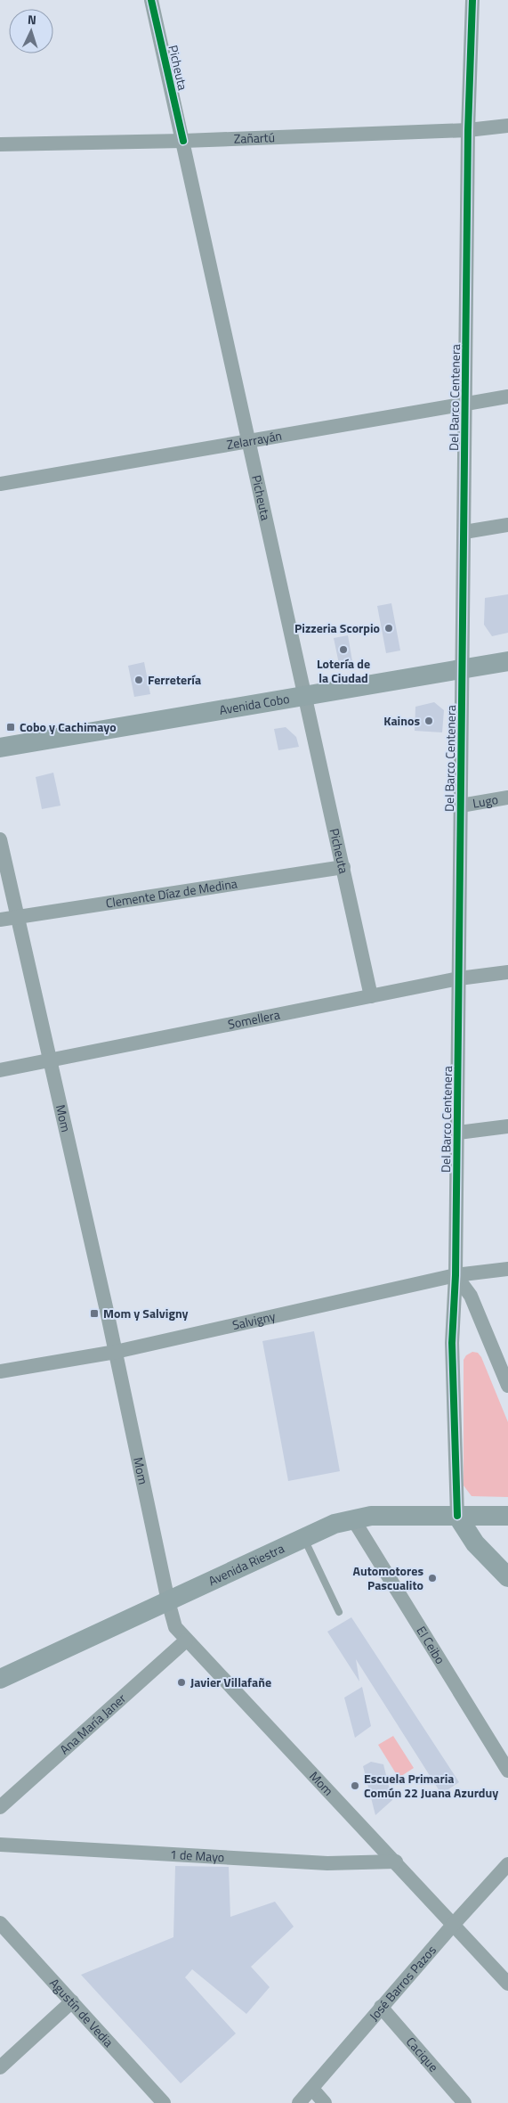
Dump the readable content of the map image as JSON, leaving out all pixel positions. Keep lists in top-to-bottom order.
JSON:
{
  "streets": {
    "main road": ["Avenida Cobo", "Avenida Riestra"],
    "street": [
      "Picheuta",
      "Zañartú",
      "Del Barco Centenera",
      "Zelarrayán",
      "Lugo",
      "Clemente Díaz de Medina",
      "Somellera",
      "Mom",
      "Salvigny",
      "El Ceibo",
      "Ana María Janer",
      "1 de Mayo",
      "José Barros Pazos",
      "Agustín de Vedia",
      "Cacique"
    ]
  },
  "crossings": [
    ["Picheuta", "Zañartú"],
    ["Picheuta", "Zelarrayán"],
    ["Picheuta", "Avenida Cobo"],
    ["Picheuta", "Clemente Díaz de Medina"],
    ["Picheuta", "Somellera"],
    ["Zañartú", "Del Barco Centenera"],
    ["Del Barco Centenera", "Zelarrayán"],
    ["Del Barco Centenera", "Avenida Cobo"],
    ["Del Barco Centenera", "Lugo"],
    ["Del Barco Centenera", "Somellera"],
    ["Del Barco Centenera", "Salvigny"],
    ["Del Barco Centenera", "Avenida Riestra"],
    ["Clemente Díaz de Medina", "Mom"],
    ["Somellera", "Mom"],
    ["Mom", "Salvigny"],
    ["Mom", "Avenida Riestra"],
    ["Mom", "Ana María Janer"],
    ["Mom", "1 de Mayo"],
    ["Mom", "José Barros Pazos"],
    ["Avenida Riestra", "El Ceibo"],
    ["José Barros Pazos", "Cacique"]
  ],
  "places": {
    "other": [
      "Pizzeria Scorpio",
      "Lotería de la Ciudad",
      "Ferretería",
      "Kainos",
      "Automotores Pascualito",
      "Javier Villafañe",
      "Escuela Primaria Común 22 Juana Azurduy"
    ],
    "transit": ["Cobo y Cachimayo", "Mom y Salvigny"]
  },
  "north": "top"
}
